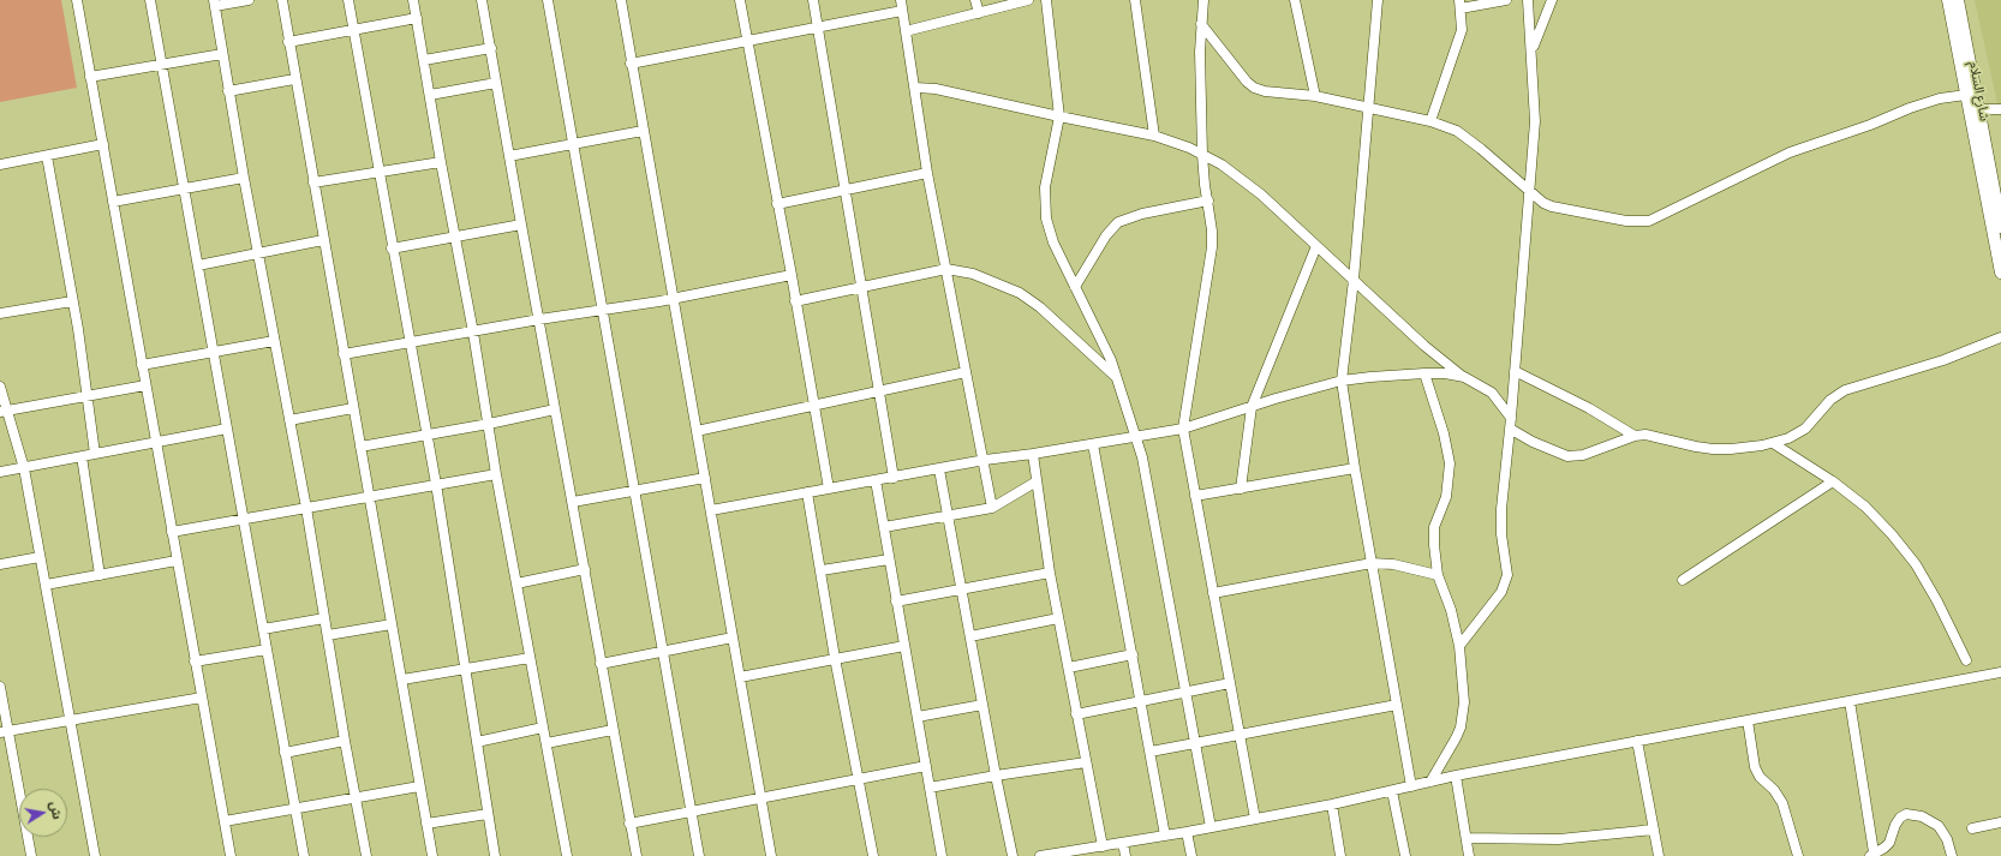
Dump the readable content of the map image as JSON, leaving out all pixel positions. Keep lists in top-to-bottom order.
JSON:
{
  "streets": {
    "main road": ["شارع السلام"]
  },
  "north": "right"
}
